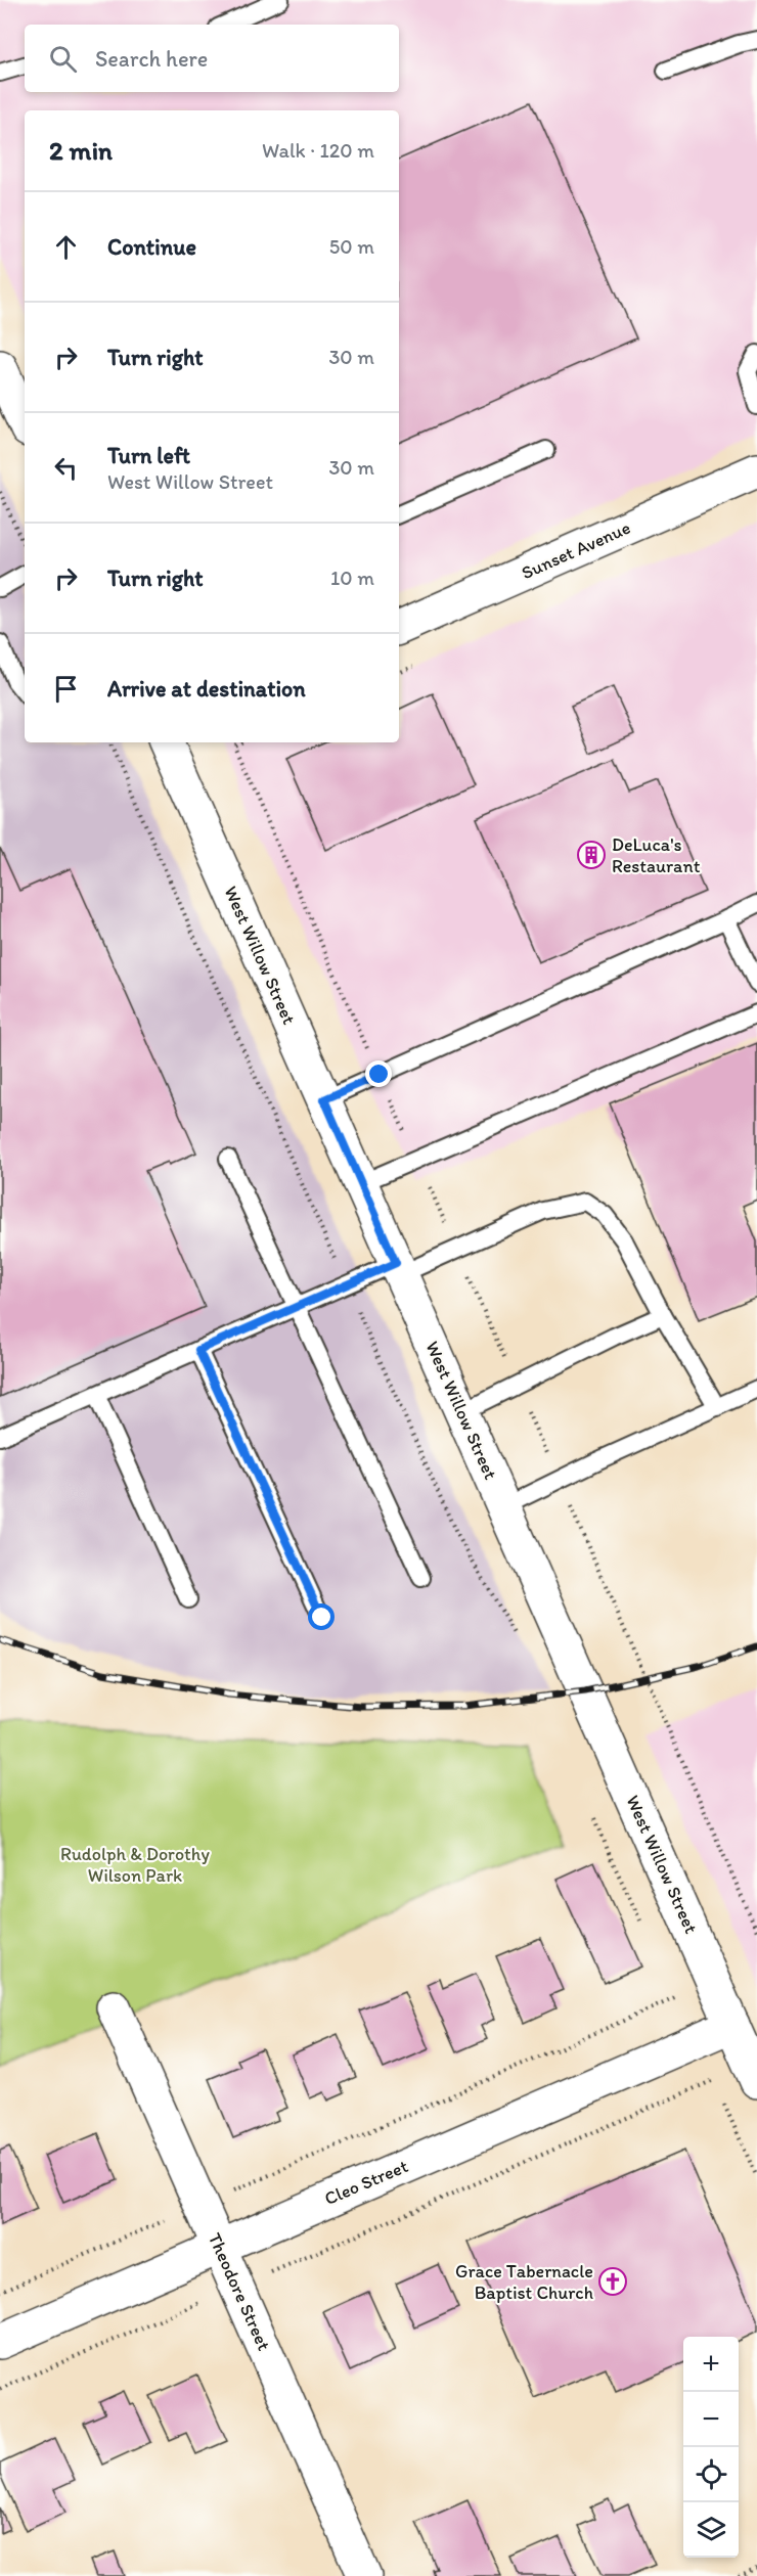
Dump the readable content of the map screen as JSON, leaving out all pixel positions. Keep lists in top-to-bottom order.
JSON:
{
  "streets": {
    "street": [
      "Sunset Avenue",
      "West Willow Street",
      "Cleo Street",
      "Theodore Street"
    ]
  },
  "crossings": [
    ["West Willow Street", "Cleo Street"],
    ["Cleo Street", "Theodore Street"]
  ],
  "parks": ["Rudolph & Dorothy Wilson Park"],
  "places": {
    "building": ["DeLuca's Restaurant"],
    "church": ["Grace Tabernacle Baptist Church"]
  },
  "page": {
    "search": "Search here",
    "heading": ["2 min", "Walk · 120 m"],
    "list": [
      ["Continue", "50 m"],
      ["Turn right", "30 m"],
      ["Turn left", "West Willow Street", "30 m"],
      ["Turn right", "10 m"],
      "Arrive at destination"
    ],
    "map_buttons": ["+", "−"]
  }
}
